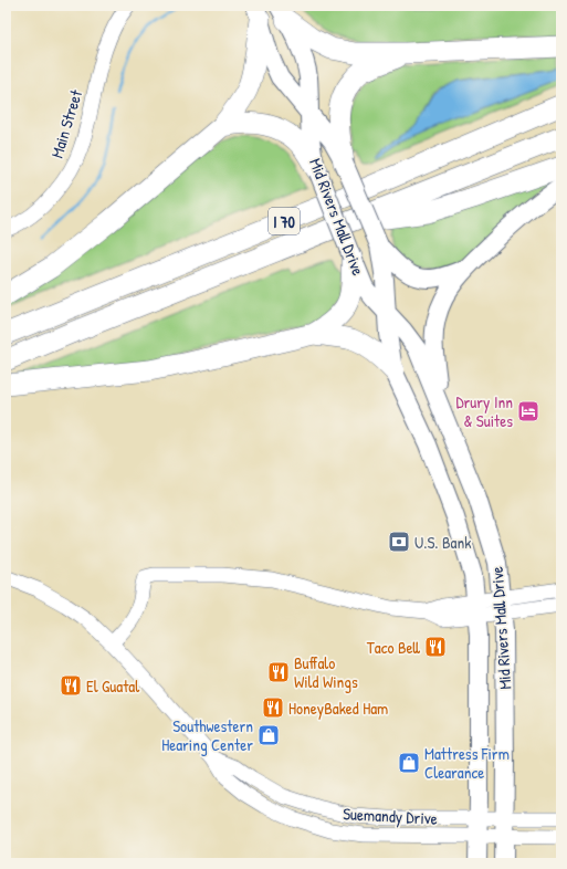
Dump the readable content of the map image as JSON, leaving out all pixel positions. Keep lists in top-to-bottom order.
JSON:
{
  "streets": {
    "highway": ["I 70"],
    "main road": ["Mid Rivers Mall Drive"],
    "street": ["Main Street", "Suemandy Drive"]
  },
  "crossings": [
    ["Mid Rivers Mall Drive", "Suemandy Drive"]
  ],
  "places": {
    "hotel": ["Drury Inn & Suites"],
    "bank": ["U.S. Bank"],
    "restaurant": [
      "Taco Bell",
      "Buffalo Wild Wings",
      "El Guatal",
      "HoneyBaked Ham"
    ],
    "shop": ["Southwestern Hearing Center", "Mattress Firm Clearance"]
  }
}
